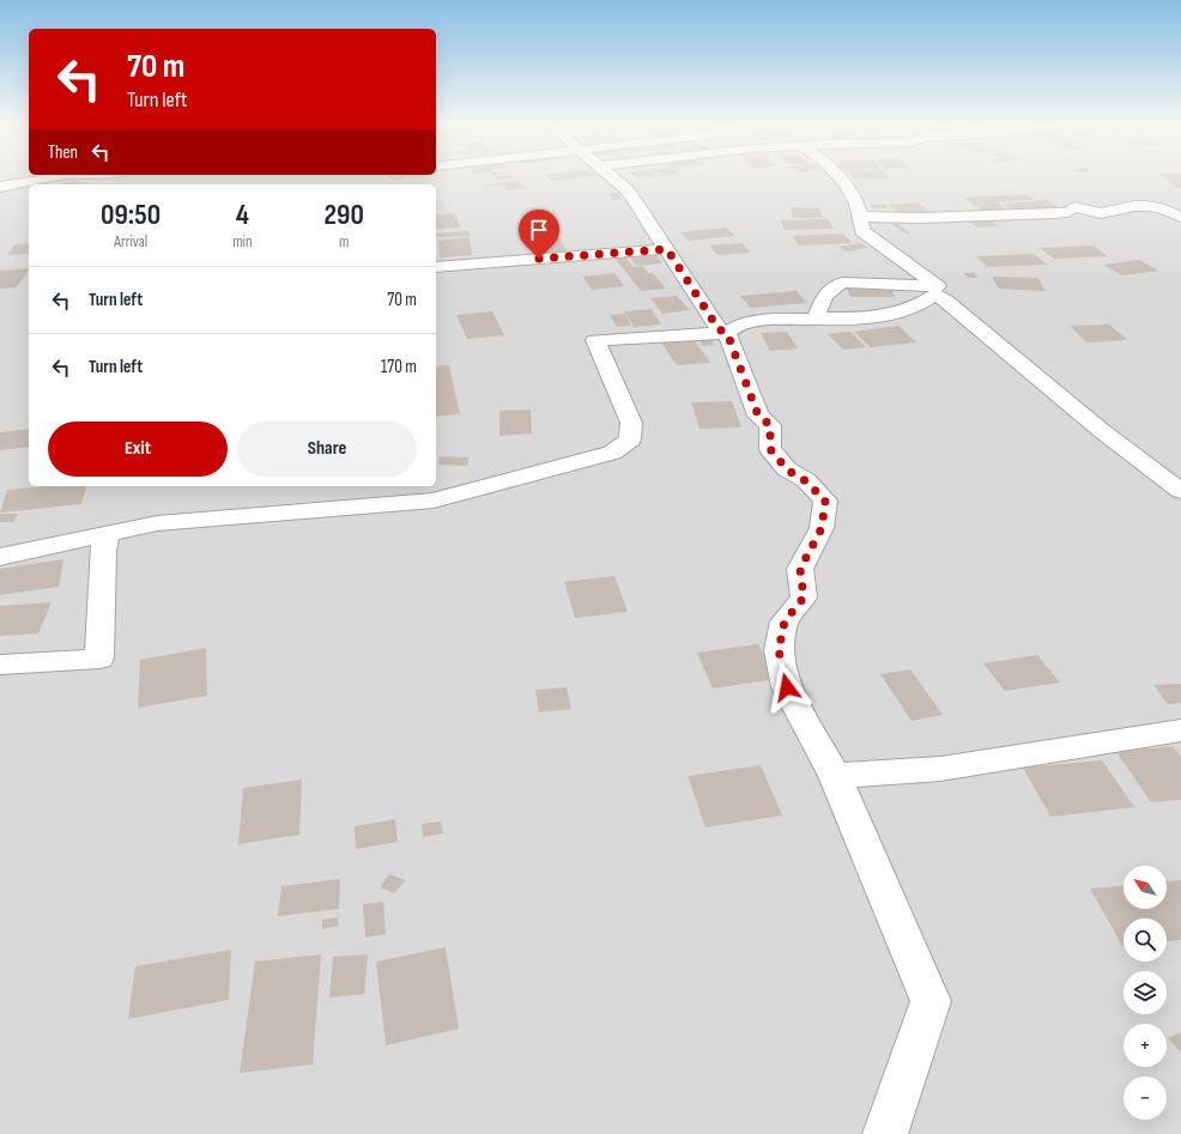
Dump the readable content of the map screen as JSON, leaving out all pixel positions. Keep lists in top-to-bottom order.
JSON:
{
  "north": "top left",
  "page": {
    "turn": ["70 m", "Turn left"],
    "then": "Then",
    "eta": [
      "09:50",
      "Arrival",
      "4",
      "min",
      "290",
      "m"
    ],
    "list": [
      {
        "name": "Turn left",
        "value": "70 m"
      },
      {
        "name": "Turn left",
        "value": "170 m"
      }
    ],
    "buttons": ["Exit", "Share"],
    "map_buttons": ["+", "−"]
  }
}
